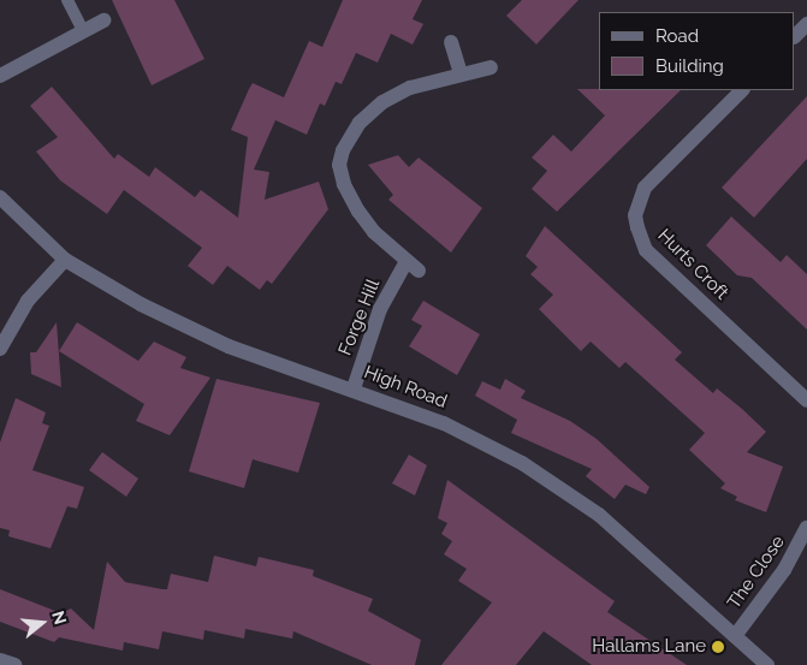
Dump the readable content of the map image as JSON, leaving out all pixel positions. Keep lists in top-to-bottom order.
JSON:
{
  "streets": {
    "street": [
      "Hurts Croft",
      "Forge Hill",
      "High Road",
      "The Close"
    ]
  },
  "crossings": [
    ["Forge Hill", "High Road"],
    ["High Road", "The Close"]
  ],
  "places": ["Hallams Lane"],
  "legend": ["Road", "Building"],
  "north": "right"
}
